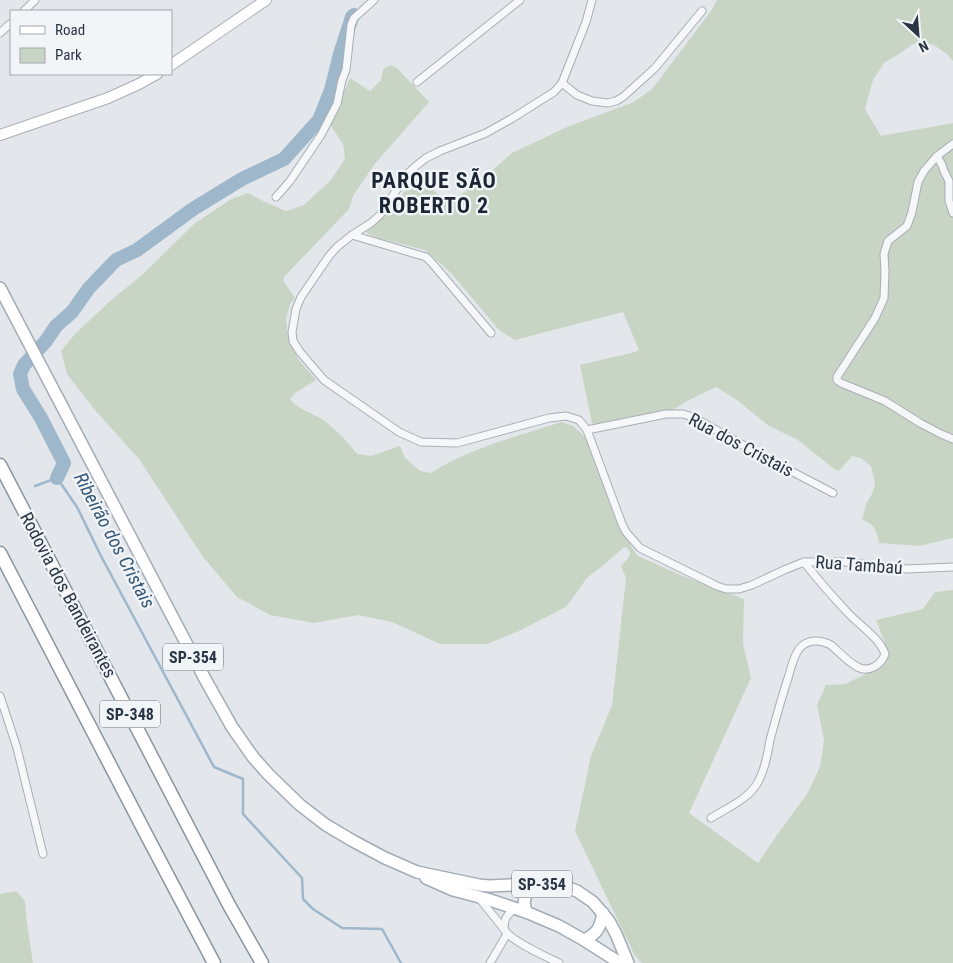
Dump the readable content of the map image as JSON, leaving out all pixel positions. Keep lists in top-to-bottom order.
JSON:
{
  "streets": {
    "highway": ["Rodovia dos Bandeirantes", "SP-348"],
    "main road": ["SP-354"],
    "street": ["Rua dos Cristais", "Rua Tambaú"]
  },
  "crossings": [
    ["Rua dos Cristais", "Rua Tambaú"]
  ],
  "districts": ["PARQUE SÃO ROBERTO 2"],
  "water": ["Ribeirão dos Cristais"],
  "legend": ["Road", "Park"],
  "north": "bottom right"
}
